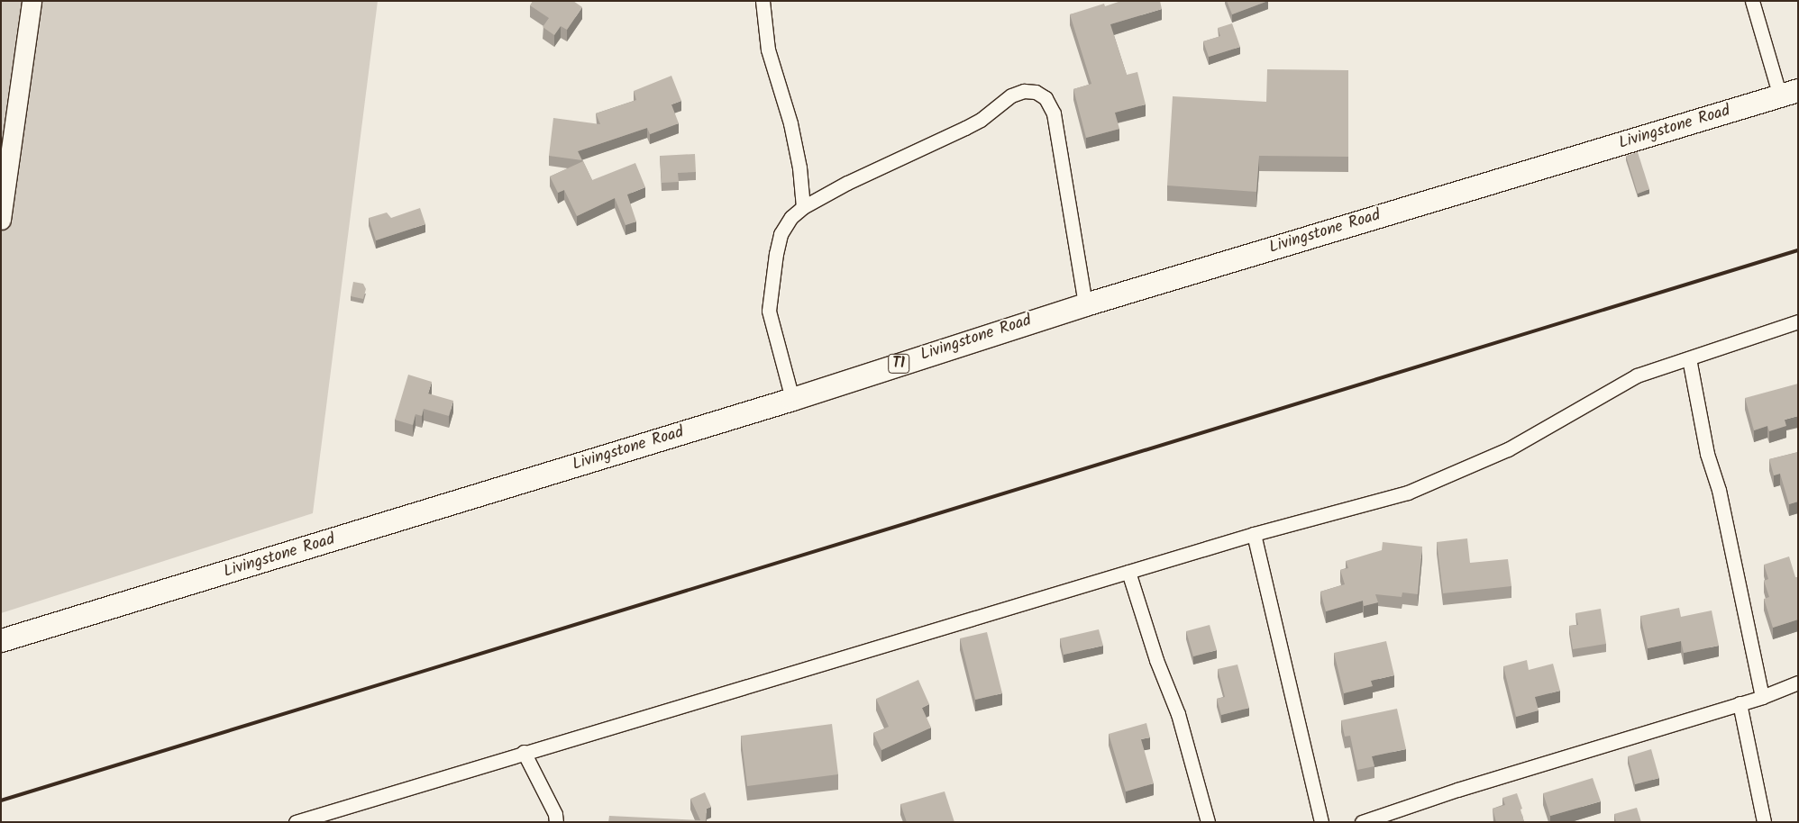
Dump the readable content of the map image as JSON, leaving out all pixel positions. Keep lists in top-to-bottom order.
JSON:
{
  "streets": {
    "highway": ["Livingstone Road", "T1"]
  }
}
